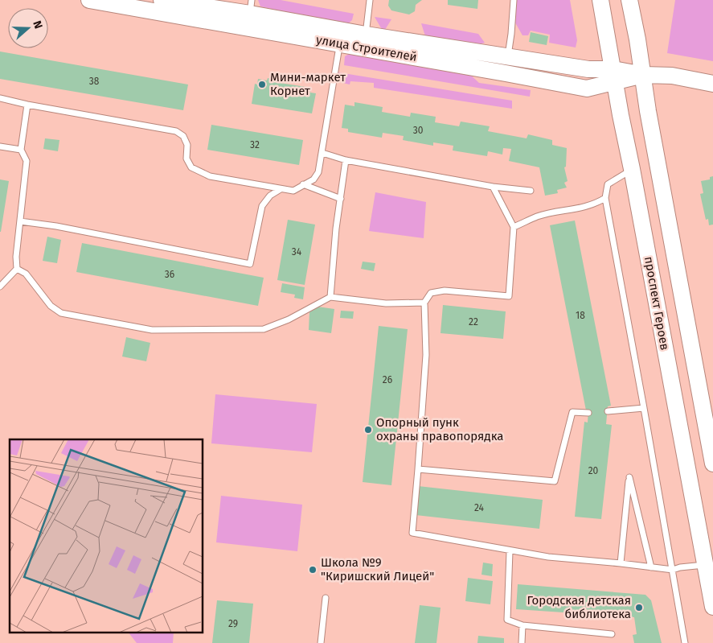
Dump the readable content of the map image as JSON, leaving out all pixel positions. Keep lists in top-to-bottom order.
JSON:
{
  "streets": {
    "main road": ["улица Строителей", "проспект Героев"]
  },
  "crossings": [
    ["улица Строителей", "проспект Героев"]
  ],
  "places": [
    "Мини-маркет Корнет",
    "Опорный пунк охраны правопорядка",
    "Школа №9 \"Киришский Лицей\"",
    "Городская детская библиотека"
  ],
  "house_numbers": [
    "38",
    "30",
    "32",
    "34",
    "36",
    "18",
    "22",
    "26",
    "20",
    "24",
    "29"
  ],
  "north": "right"
}
